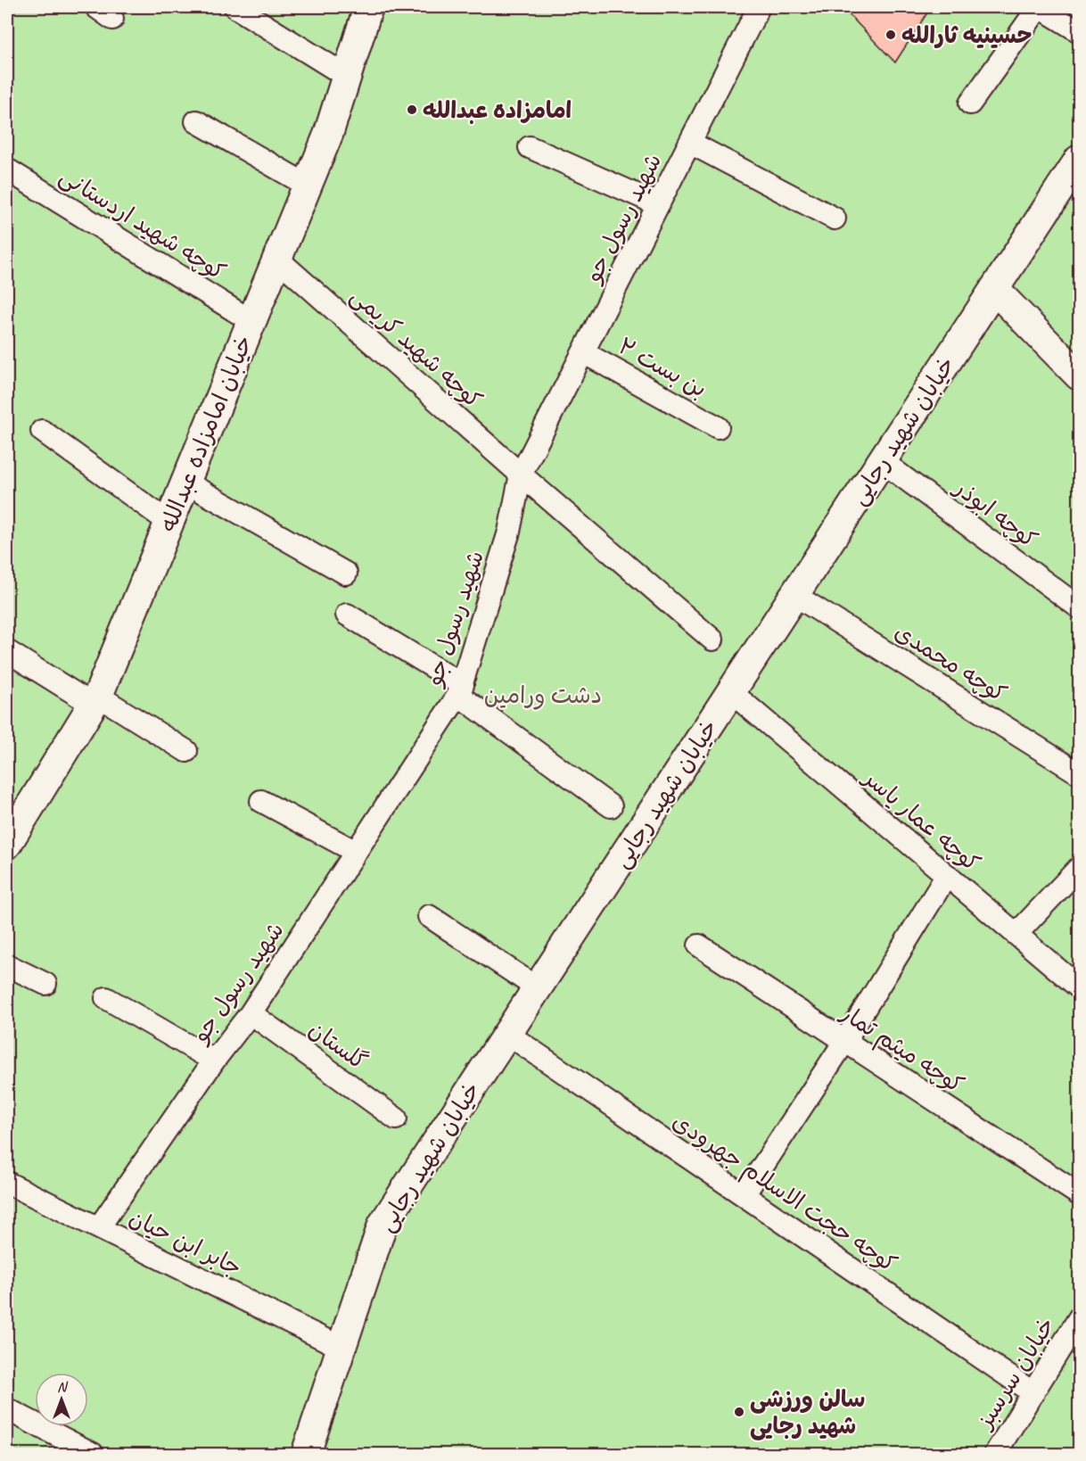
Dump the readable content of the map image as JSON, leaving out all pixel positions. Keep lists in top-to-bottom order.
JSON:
{
  "streets": {
    "street": [
      "شهید رسول جو",
      "کوچه شهید اردستانی",
      "کوچه شهید کریمی",
      "بن بست ۲",
      "خیابان شهید رجایی",
      "خیابان امامزاده عبدالله",
      "کوچه ابوذر",
      "کوچه محمدی",
      "کوچه عمار یاسر",
      "گلستان",
      "کوچه میثم تمار",
      "کوچه حجت الاسلام جهرودی",
      "جابر ابن حیان",
      "خیابان سرسبز"
    ]
  },
  "crossings": [
    ["شهید رسول جو", "کوچه شهید کریمی"],
    ["شهید رسول جو", "بن بست ۲"],
    ["شهید رسول جو", "گلستان"],
    ["شهید رسول جو", "جابر ابن حیان"],
    ["کوچه شهید اردستانی", "خیابان امامزاده عبدالله"],
    ["کوچه شهید کریمی", "خیابان امامزاده عبدالله"],
    ["خیابان شهید رجایی", "کوچه ابوذر"],
    ["خیابان شهید رجایی", "کوچه محمدی"],
    ["خیابان شهید رجایی", "کوچه عمار یاسر"],
    ["خیابان شهید رجایی", "کوچه حجت الاسلام جهرودی"],
    ["خیابان شهید رجایی", "جابر ابن حیان"],
    ["کوچه حجت الاسلام جهرودی", "خیابان سرسبز"]
  ],
  "parks": ["دشت ورامین"],
  "places": ["حسینیه ثارالله", "امامزاده عبدالله", "سالن ورزشی شهید رجایی"],
  "north": "top"
}
